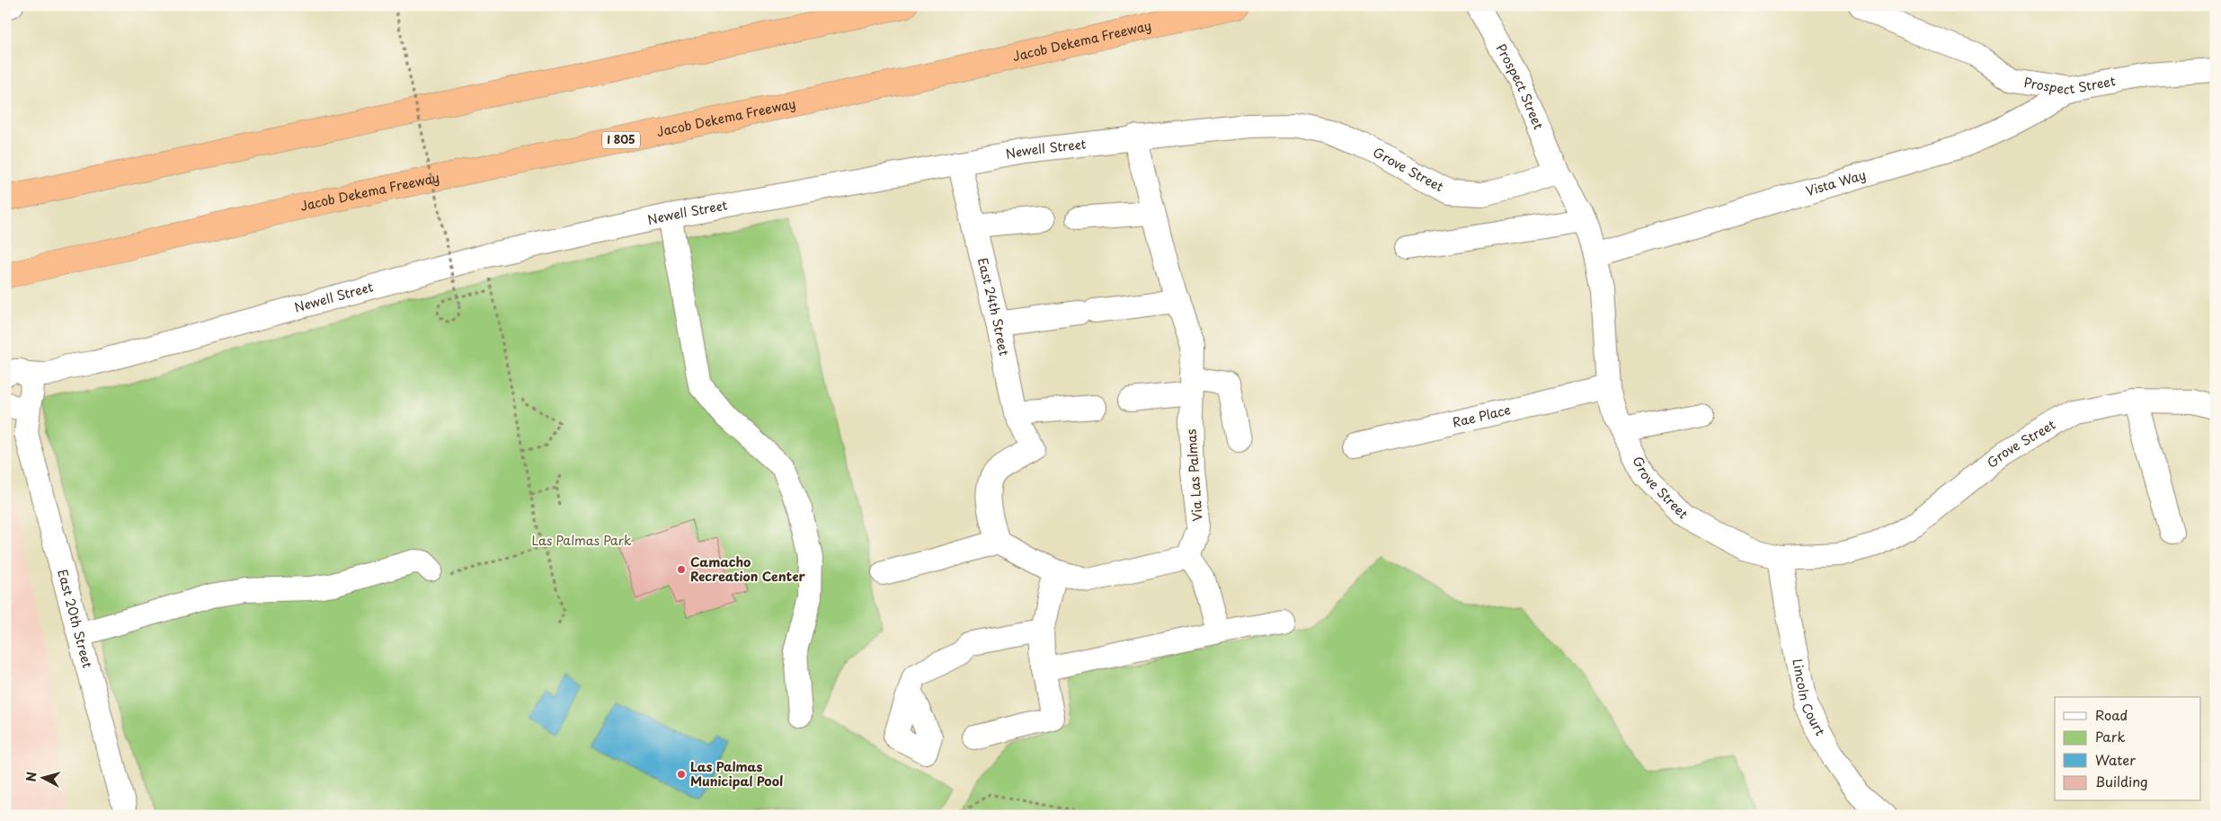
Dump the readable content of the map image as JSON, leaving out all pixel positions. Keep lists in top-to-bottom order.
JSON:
{
  "streets": {
    "highway": ["Jacob Dekema Freeway", "I 805"],
    "street": [
      "Prospect Street",
      "Newell Street",
      "Grove Street",
      "Vista Way",
      "East 24th Street",
      "Rae Place",
      "Via Las Palmas",
      "East 20th Street",
      "Lincoln Court"
    ]
  },
  "crossings": [
    ["Prospect Street", "Grove Street"],
    ["Prospect Street", "Vista Way"],
    ["Newell Street", "Grove Street"],
    ["Newell Street", "East 24th Street"],
    ["Newell Street", "Via Las Palmas"],
    ["Newell Street", "East 20th Street"],
    ["Grove Street", "Vista Way"],
    ["Grove Street", "Rae Place"],
    ["Grove Street", "Lincoln Court"]
  ],
  "parks": ["Las Palmas Park"],
  "places": ["Camacho Recreation Center", "Las Palmas Municipal Pool"],
  "legend": [
    "Road",
    "Park",
    "Water",
    "Building"
  ],
  "north": "left"
}
